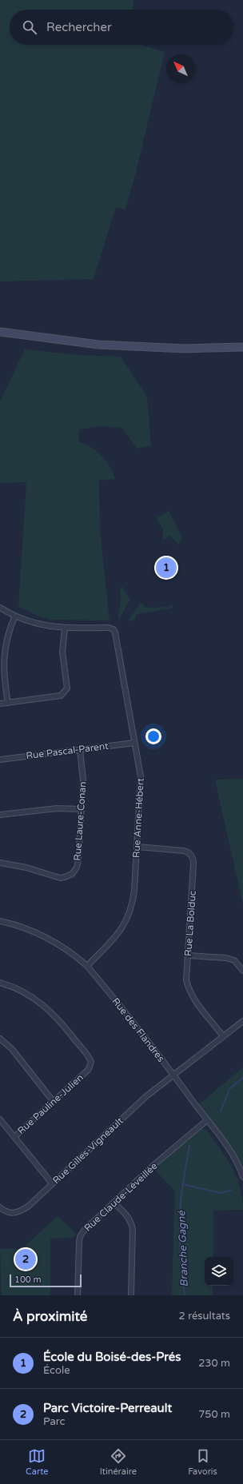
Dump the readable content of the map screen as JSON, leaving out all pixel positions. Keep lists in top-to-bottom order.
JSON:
{
  "streets": {
    "street": [
      "Rue Pascal-Parent",
      "Rue Anne-Hébert",
      "Rue Laure-Conan",
      "Rue La Bolduc",
      "Rue des Flandres",
      "Rue Pauline-Julien",
      "Rue Gilles-Vigneault",
      "Rue Claude-Léveillée"
    ]
  },
  "crossings": [
    ["Rue Pascal-Parent", "Rue Anne-Hébert"],
    ["Rue Pascal-Parent", "Rue Laure-Conan"],
    ["Rue Anne-Hébert", "Rue La Bolduc"],
    ["Rue Anne-Hébert", "Rue des Flandres"],
    ["Rue La Bolduc", "Rue Gilles-Vigneault"],
    ["Rue des Flandres", "Rue Gilles-Vigneault"],
    ["Rue des Flandres", "Rue Claude-Léveillée"]
  ],
  "water": ["Branche Gagné"],
  "scale_bar": "100 m",
  "north": "top left",
  "page": {
    "search": "Rechercher",
    "pins": ["1", "2"],
    "scale": "100 m",
    "heading": ["À proximité", "2 résultats"],
    "list": [
      {
        "mark": "1",
        "name": "École du Boisé-des-Prés",
        "note": "École",
        "value": "230 m"
      },
      {
        "mark": "2",
        "name": "Parc Victoire-Perreault",
        "note": "Parc",
        "value": "750 m"
      }
    ],
    "nav": ["Carte", "Itinéraire", "Favoris"]
  }
}
